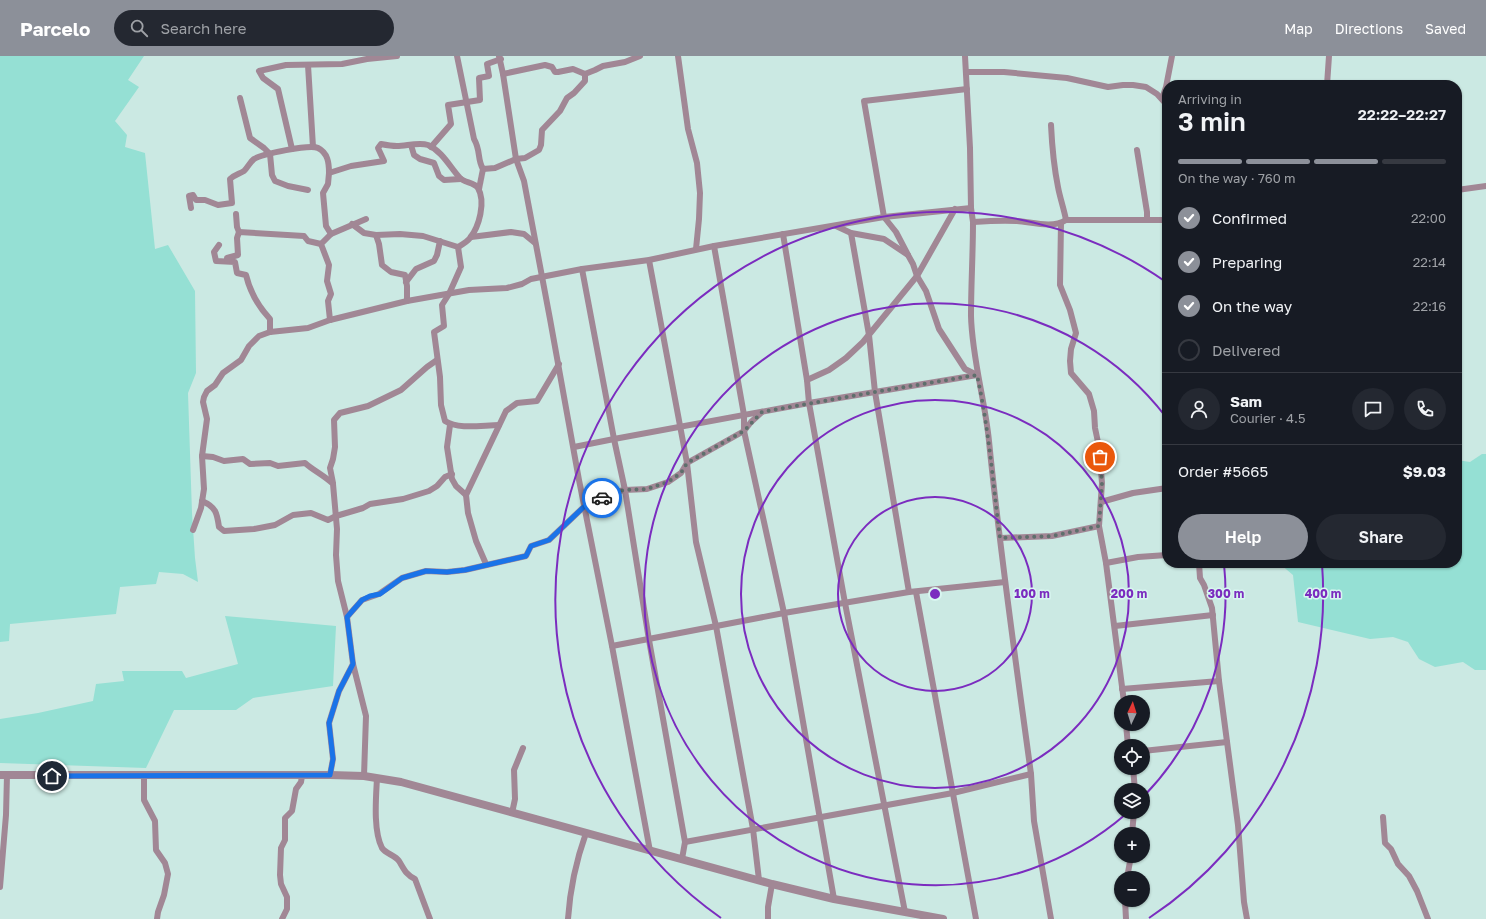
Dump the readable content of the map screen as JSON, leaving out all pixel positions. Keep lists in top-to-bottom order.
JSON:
{
  "north": "top",
  "page": {
    "header": "Parcelo",
    "search": "Search here",
    "nav": ["Map", "Directions", "Saved"],
    "heading": ["3 min", "Arriving in", "22:22–22:27"],
    "panel": [
      "Sam",
      "Courier · 4.5",
      "Order #5665",
      "$9.03"
    ],
    "bar": "On the way · 760 m",
    "list": [
      ["Confirmed", "22:00"],
      ["Preparing", "22:14"],
      ["On the way", "22:16"],
      "Delivered"
    ],
    "buttons": ["Help", "Share"],
    "map_buttons": ["+", "−"]
  },
  "rings": [
    "100 m",
    "200 m",
    "300 m",
    "400 m"
  ]
}
